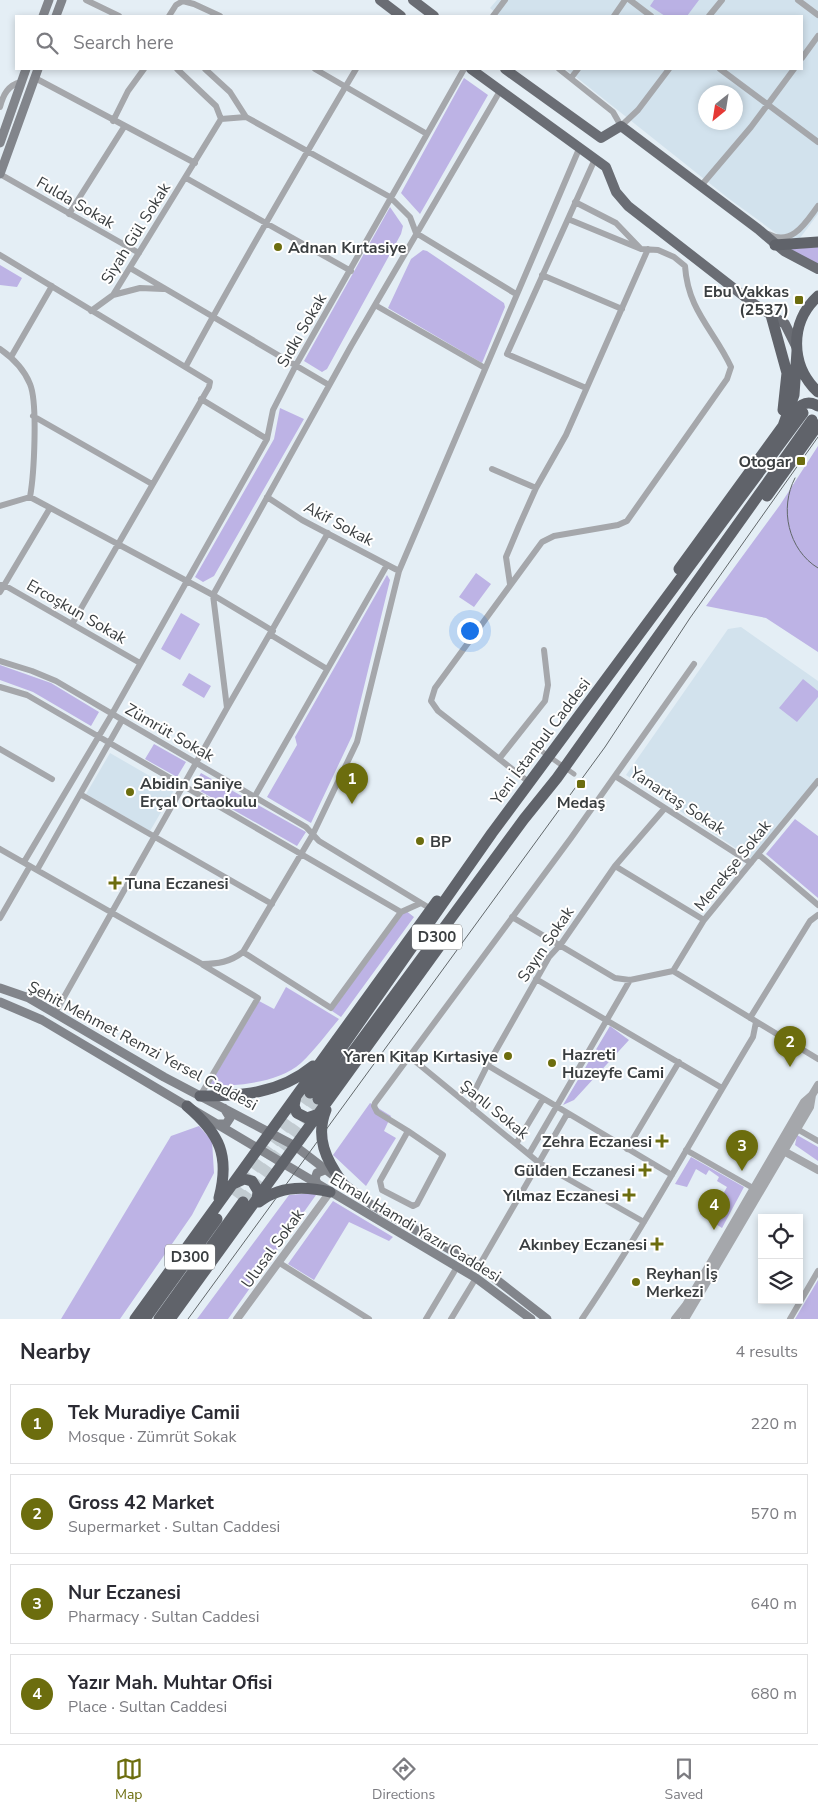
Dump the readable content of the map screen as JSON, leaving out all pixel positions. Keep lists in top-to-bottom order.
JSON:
{
  "streets": {
    "highway": ["Yeni İstanbul Caddesi", "D300"],
    "main road": ["Şehit Mehmet Remzi Yersel Caddesi", "Elmalı Hamdi Yazır Caddesi"],
    "street": [
      "Fulda Sokak",
      "Siyah Gül Sokak",
      "Sıdkı Sokak",
      "Akif Sokak",
      "Ercoşkun Sokak",
      "Zümrüt Sokak",
      "Yanartaş Sokak",
      "Menekşe Sokak",
      "Sayın Sokak",
      "Şanlı Sokak",
      "Ulusal Sokak"
    ]
  },
  "crossings": [
    ["Fulda Sokak", "Siyah Gül Sokak"],
    ["Sıdkı Sokak", "Ercoşkun Sokak"],
    ["Sıdkı Sokak", "Zümrüt Sokak"],
    ["Yanartaş Sokak", "Menekşe Sokak"],
    ["Yanartaş Sokak", "Sayın Sokak"],
    ["Sayın Sokak", "Şanlı Sokak"],
    ["Şehit Mehmet Remzi Yersel Caddesi", "Elmalı Hamdi Yazır Caddesi"],
    ["Elmalı Hamdi Yazır Caddesi", "Ulusal Sokak"]
  ],
  "places": {
    "other": [
      "Adnan Kırtasiye",
      "Abidin Saniye Erçal Ortaokulu",
      "BP",
      "Yaren Kitap Kırtasiye",
      "Hazreti Huzeyfe Cami",
      "Reyhan İş Merkezi"
    ],
    "transit": ["Ebu Vakkas (2537)", "Otogar", "Medaş"],
    "health": [
      "Tuna Eczanesi",
      "Zehra Eczanesi",
      "Gülden Eczanesi",
      "Yılmaz Eczanesi",
      "Akınbey Eczanesi"
    ]
  },
  "north": "bottom left",
  "page": {
    "search": "Search here",
    "pins": [
      "1",
      "2",
      "3",
      "4"
    ],
    "heading": ["Nearby", "4 results"],
    "list": [
      {
        "mark": "1",
        "name": "Tek Muradiye Camii",
        "note": "Mosque · Zümrüt Sokak",
        "value": "220 m"
      },
      {
        "mark": "2",
        "name": "Gross 42 Market",
        "note": "Supermarket · Sultan Caddesi",
        "value": "570 m"
      },
      {
        "mark": "3",
        "name": "Nur Eczanesi",
        "note": "Pharmacy · Sultan Caddesi",
        "value": "640 m"
      },
      {
        "mark": "4",
        "name": "Yazır Mah. Muhtar Ofisi",
        "note": "Place · Sultan Caddesi",
        "value": "680 m"
      }
    ],
    "nav": ["Map", "Directions", "Saved"]
  }
}
